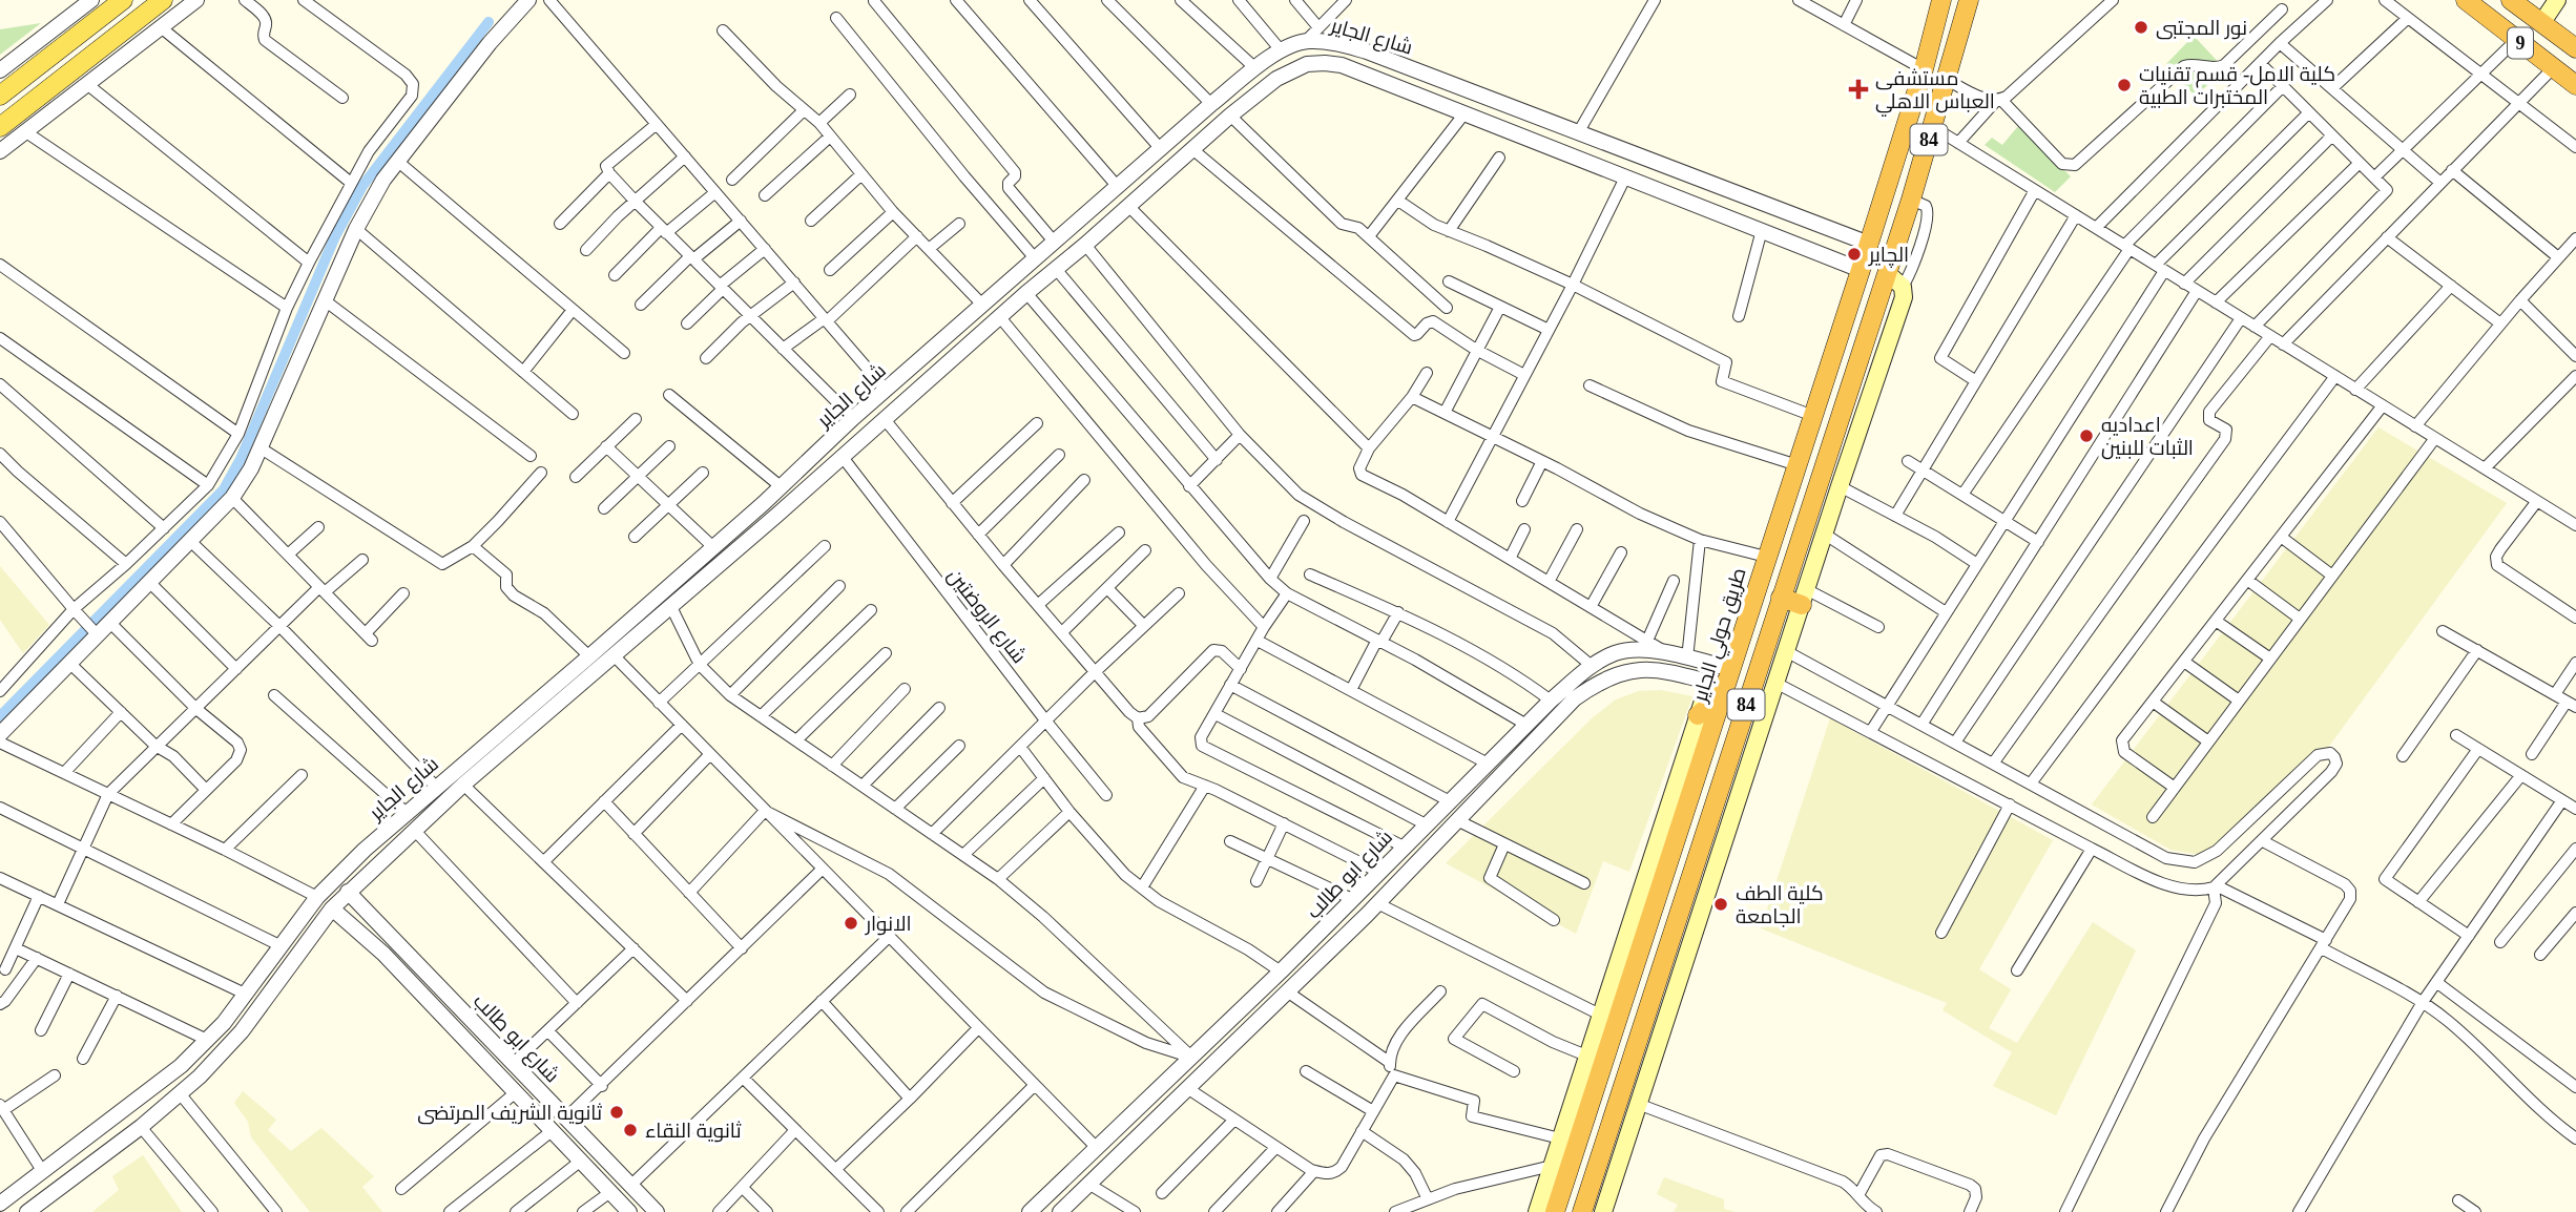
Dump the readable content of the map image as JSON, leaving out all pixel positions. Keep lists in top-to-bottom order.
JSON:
{
  "streets": {
    "highway": ["9", "84", "طريق حولي الجاير"],
    "street": ["شارع الجاير", "شارع الروضتين", "شارع ابو طالب"]
  },
  "crossings": [
    ["شارع الجاير", "شارع الروضتين"],
    ["شارع الجاير", "طريق حولي الجاير"],
    ["شارع الجاير", "شارع ابو طالب"],
    ["84", "طريق حولي الجاير"],
    ["طريق حولي الجاير", "شارع ابو طالب"]
  ],
  "places": {
    "other": [
      "نور المجتبى",
      "كلية الامل- قسم تقنيات المختبرات الطبية",
      "الچاير",
      "اعداديه الثبات للبنين",
      "كلية الطف الجامعة",
      "الانوار",
      "ثانوية الشريف المرتضى",
      "ثانوية النقاء"
    ],
    "health": ["مستشفى العباس الاهلي"]
  }
}
